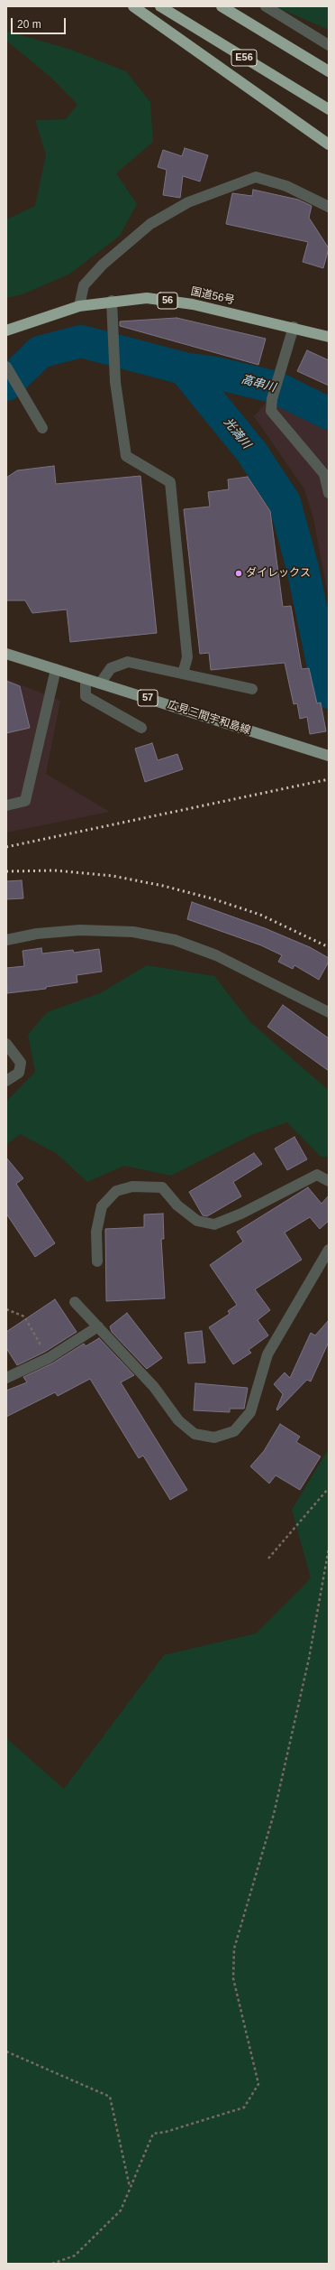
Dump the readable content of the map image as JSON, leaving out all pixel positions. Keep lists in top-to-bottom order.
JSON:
{
  "streets": {
    "highway": ["E56", "国道56号", "56"],
    "main road": ["57", "広見三間宇和島線"]
  },
  "water": ["高串川", "光満川"],
  "places": ["ダイレックス"],
  "scale_bar": "20 m"
}
